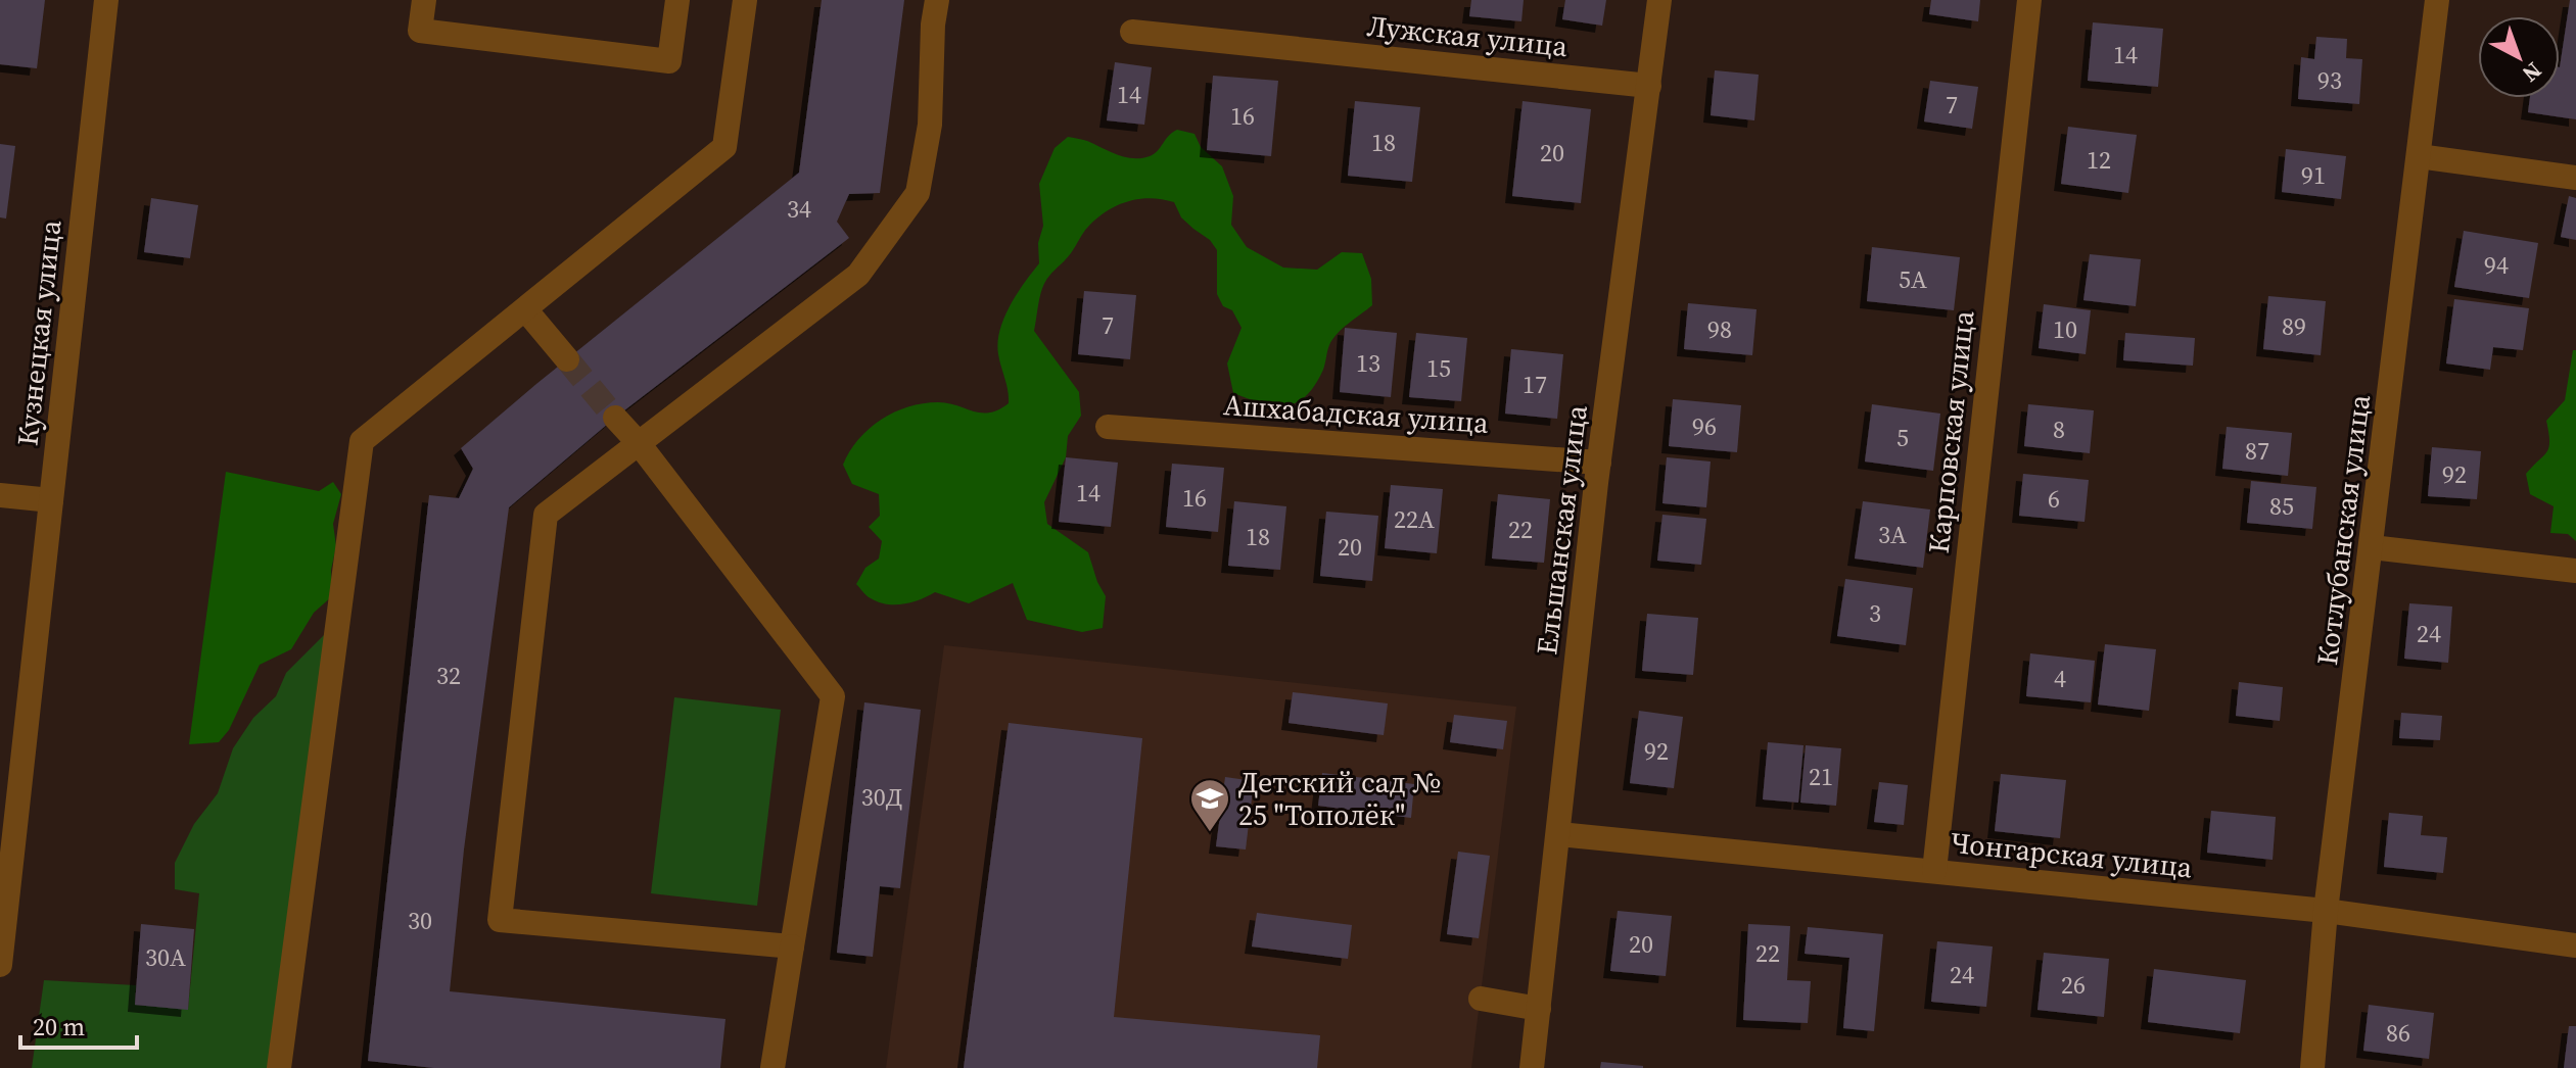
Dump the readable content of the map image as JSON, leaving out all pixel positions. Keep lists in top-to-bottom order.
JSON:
{
  "streets": {
    "street": [
      "Лужская улица",
      "Кузнецкая улица",
      "Ашхабадская улица",
      "Карповская улица",
      "Ельшанская улица",
      "Котлубанская улица",
      "Чонгарская улица"
    ]
  },
  "crossings": [
    ["Лужская улица", "Ельшанская улица"],
    ["Ашхабадская улица", "Ельшанская улица"],
    ["Карповская улица", "Чонгарская улица"],
    ["Ельшанская улица", "Чонгарская улица"],
    ["Котлубанская улица", "Чонгарская улица"]
  ],
  "places": {
    "school or university": ["Детский сад № 25 \"Тополёк\""]
  },
  "house_numbers": [
    "14",
    "93",
    "14",
    "7",
    "16",
    "18",
    "20",
    "12",
    "91",
    "34",
    "94",
    "5А",
    "7",
    "89",
    "98",
    "10",
    "13",
    "15",
    "17",
    "96",
    "8",
    "5",
    "87",
    "92",
    "14",
    "16",
    "6",
    "85",
    "22А",
    "22",
    "3А",
    "18",
    "20",
    "3",
    "24",
    "32",
    "4",
    "92",
    "21",
    "30Д",
    "30",
    "20",
    "22",
    "30А",
    "24",
    "26",
    "86"
  ],
  "scale_bar": "20 m",
  "north": "bottom right"
}
